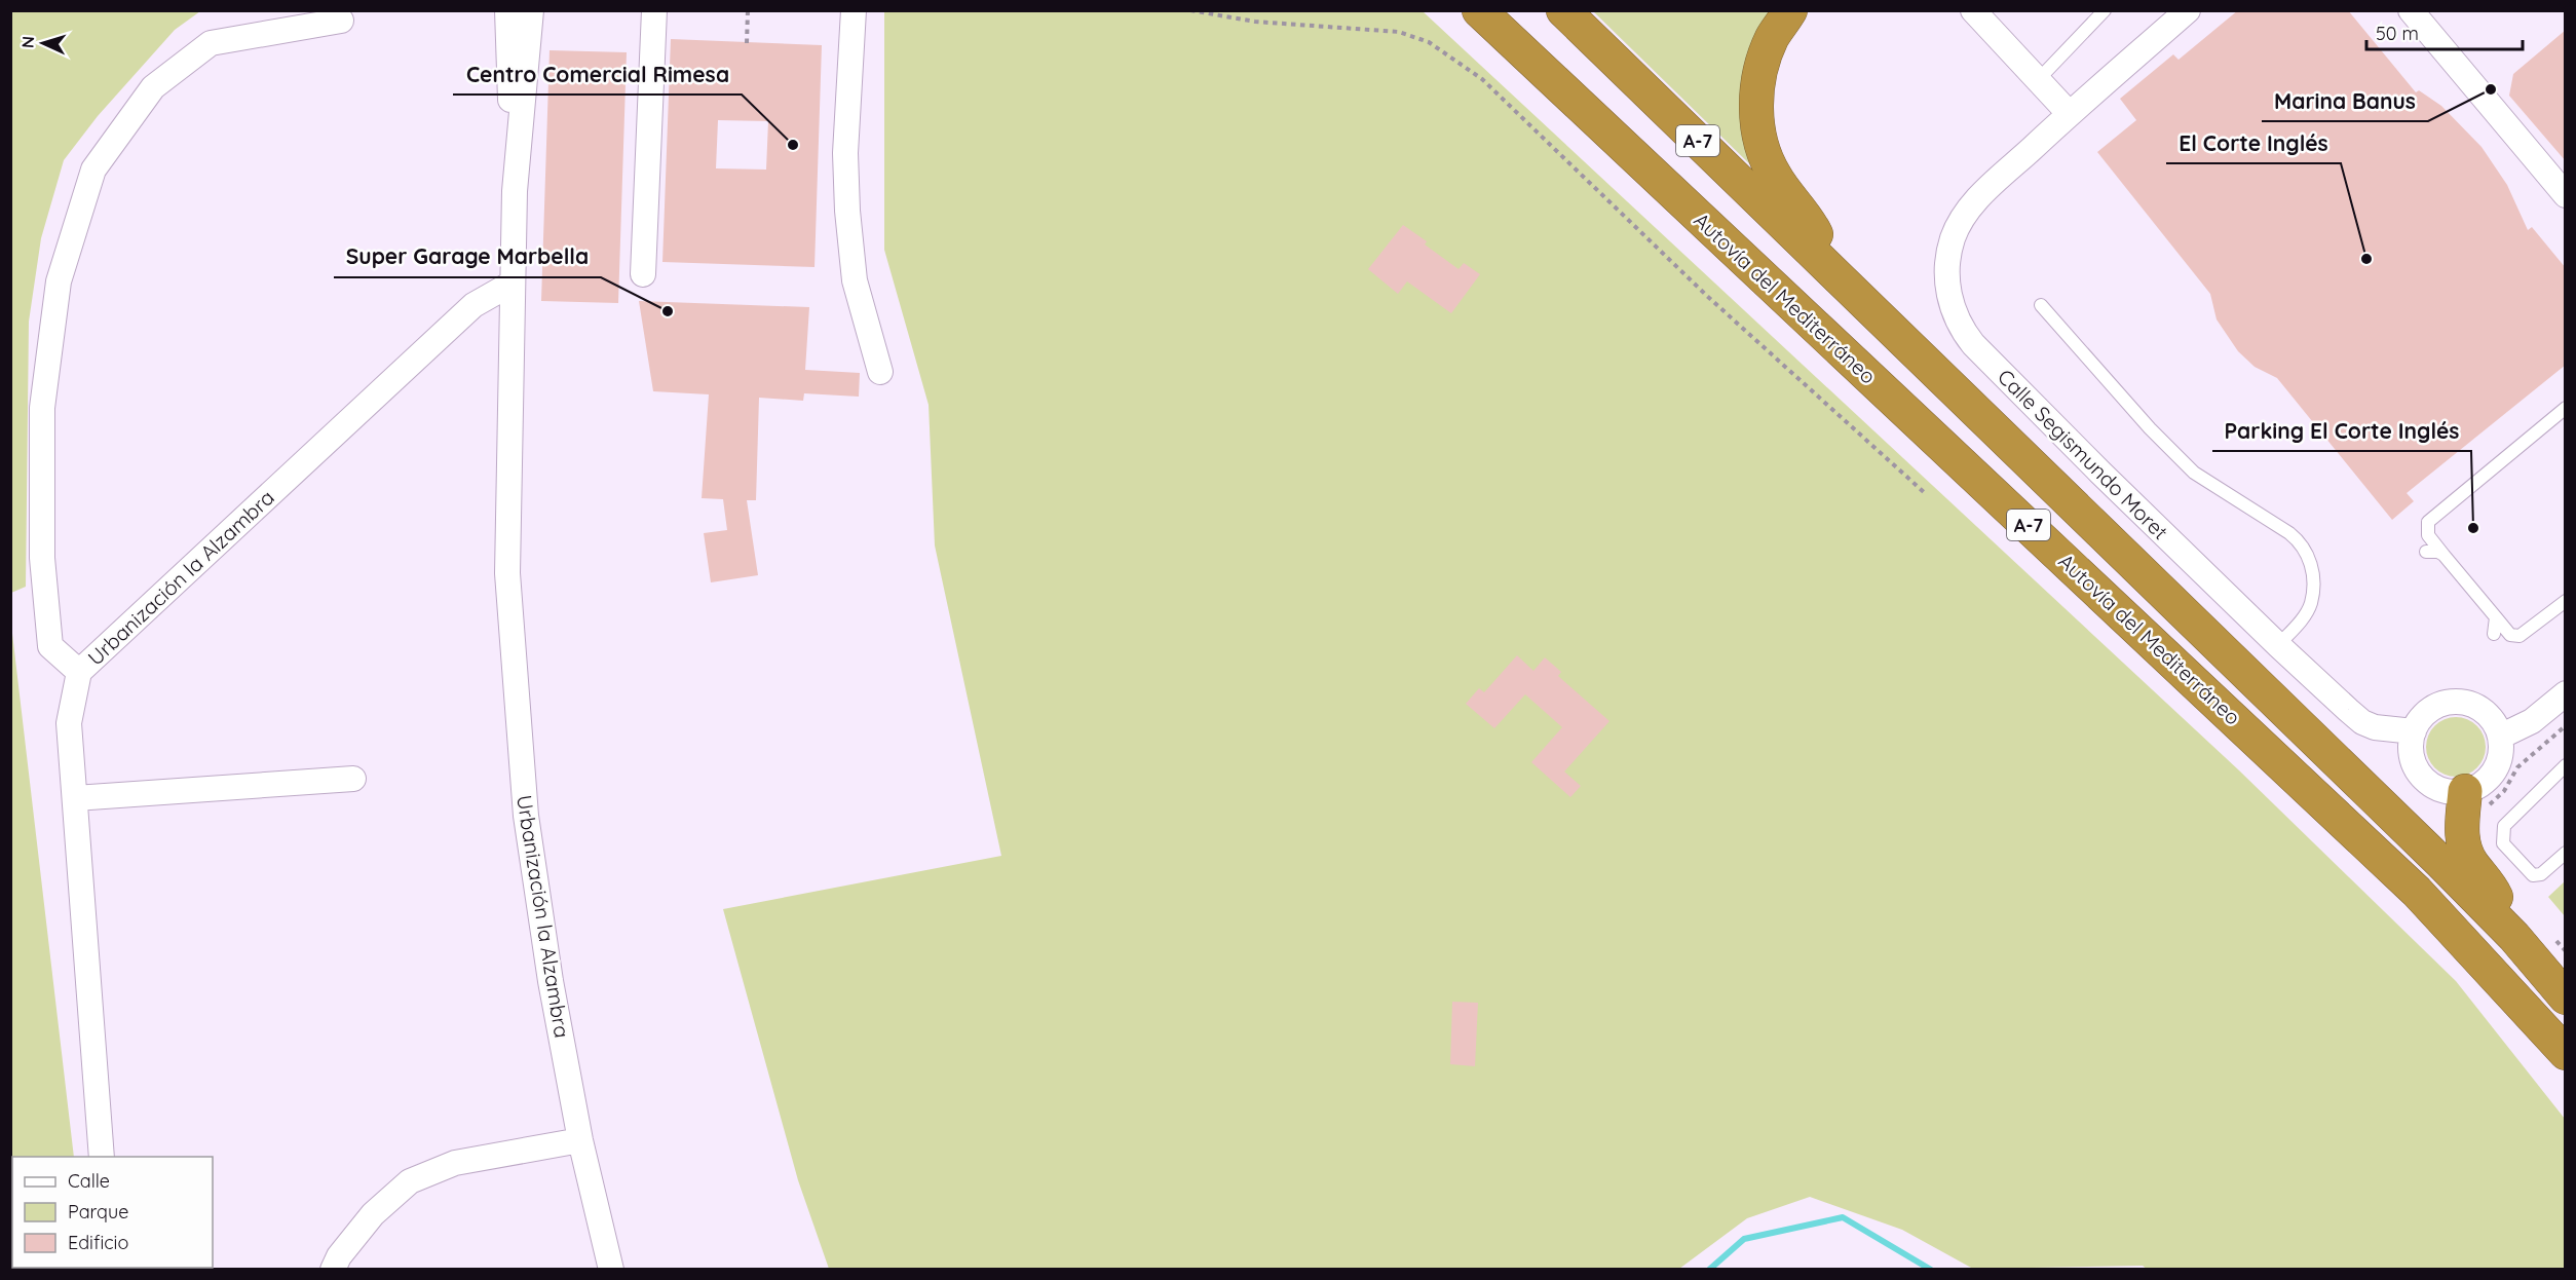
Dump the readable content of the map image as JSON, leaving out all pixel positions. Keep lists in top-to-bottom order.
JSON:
{
  "streets": {
    "highway": ["A-7", "Autovía del Mediterráneo"],
    "street": ["Calle Segismundo Moret", "Urbanización la Alzambra"]
  },
  "places": [
    "Marina Banus",
    "Centro Comercial Rimesa",
    "El Corte Inglés",
    "Super Garage Marbella",
    "Parking El Corte Inglés"
  ],
  "legend": ["Calle", "Parque", "Edificio"],
  "scale_bar": "50 m",
  "north": "left"
}
